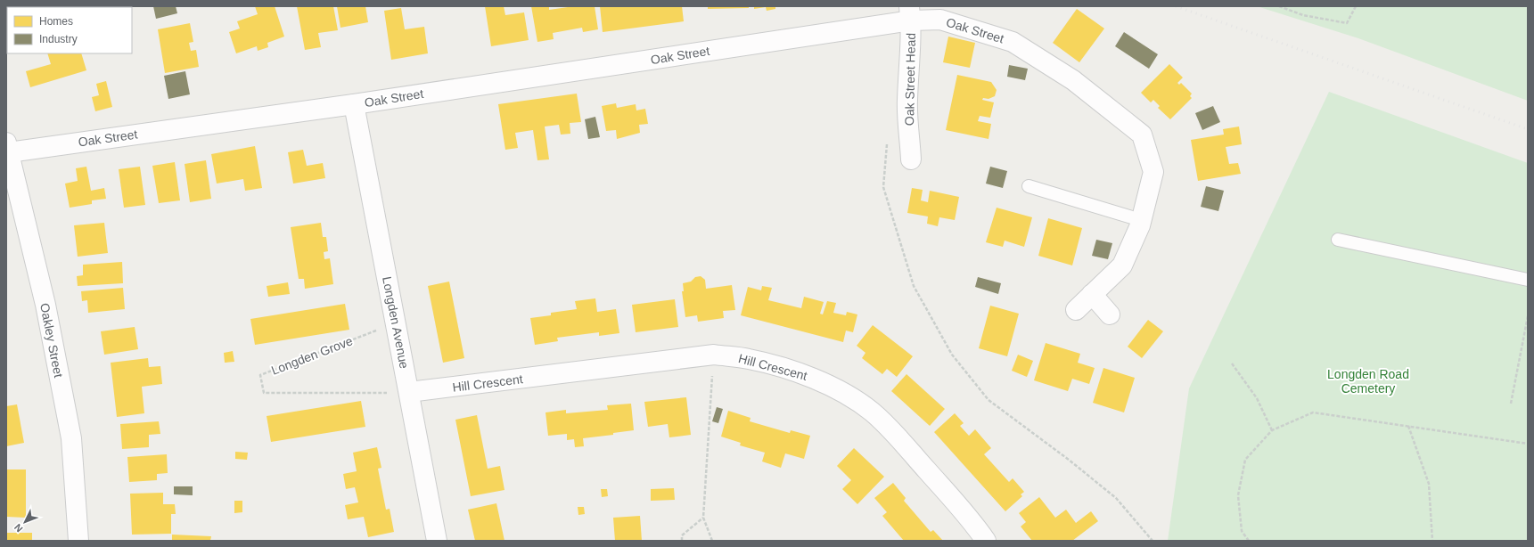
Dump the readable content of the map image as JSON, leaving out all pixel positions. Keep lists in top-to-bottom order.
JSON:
{
  "streets": {
    "street": [
      "Oak Street",
      "Oak Street Head",
      "Longden Avenue",
      "Oakley Street",
      "Hill Crescent"
    ],
    "path": ["Longden Grove"]
  },
  "crossings": [
    ["Oak Street", "Oak Street Head"],
    ["Oak Street", "Longden Avenue"],
    ["Oak Street", "Oakley Street"],
    ["Longden Avenue", "Longden Grove"],
    ["Longden Avenue", "Hill Crescent"],
    ["Longden Grove", "Hill Crescent"]
  ],
  "parks": ["Longden Road Cemetery"],
  "legend": ["Homes", "Industry"],
  "north": "bottom left"
}
